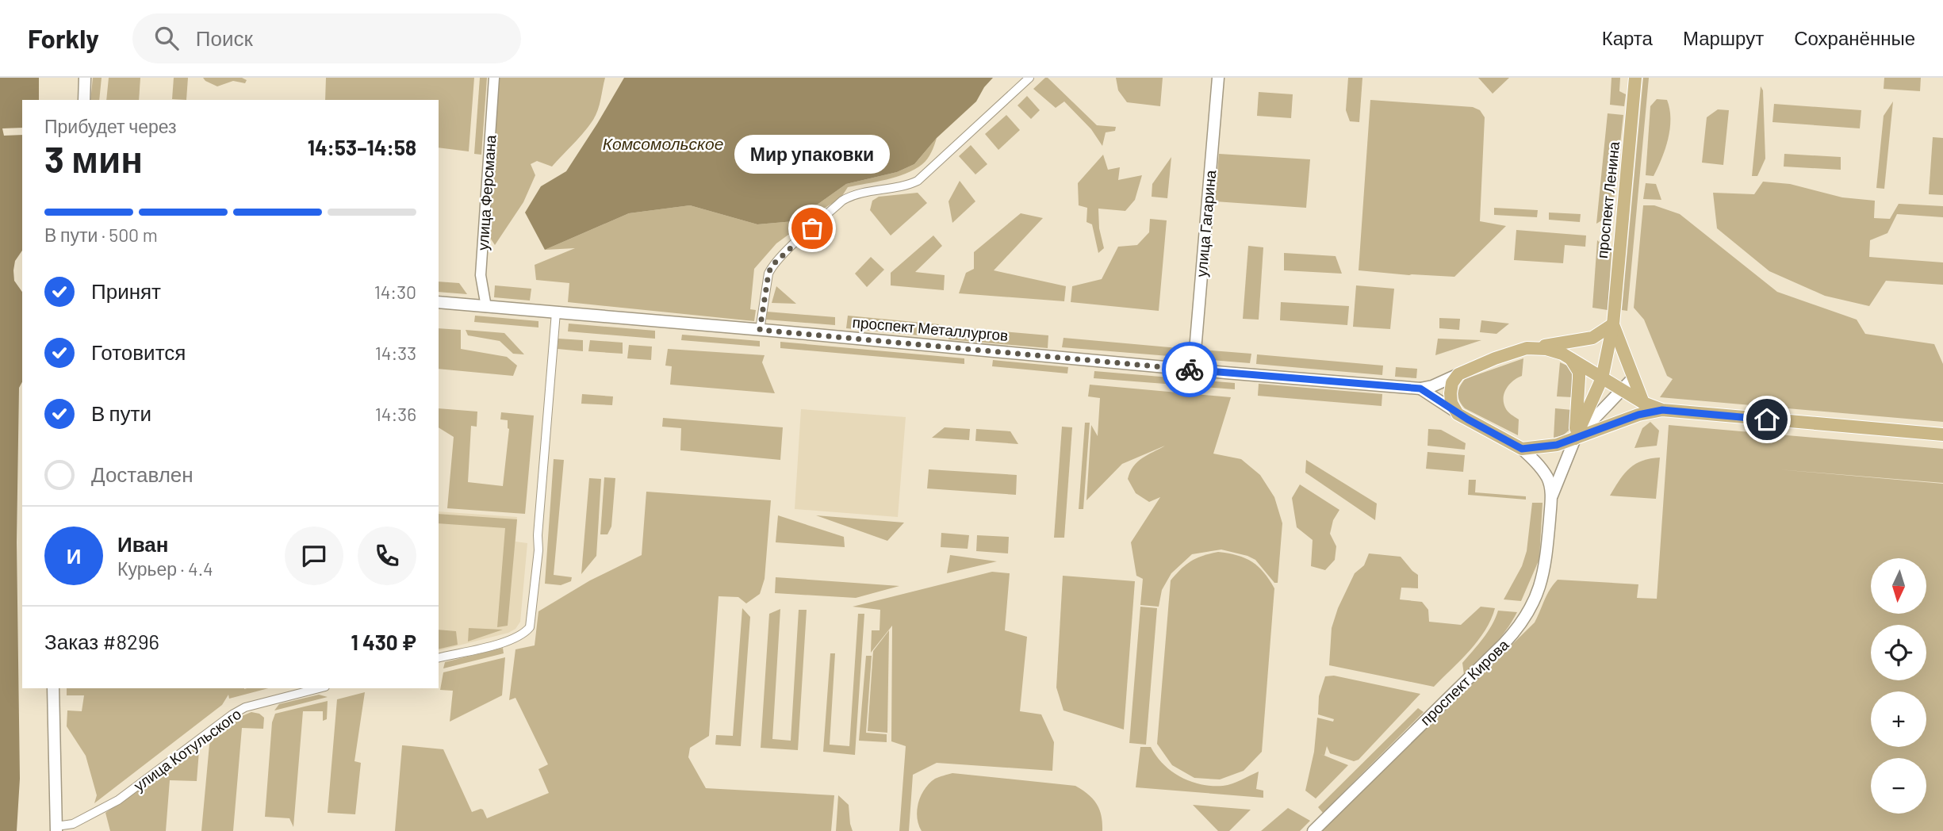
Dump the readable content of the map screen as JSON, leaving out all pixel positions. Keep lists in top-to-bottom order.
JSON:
{
  "streets": {
    "main road": [
      "проспект Ленина",
      "улица Гагарина",
      "проспект Металлургов",
      "проспект Кирова"
    ],
    "street": ["улица Ферсмана", "улица Котульского"]
  },
  "crossings": [
    ["улица Ферсмана", "проспект Металлургов"],
    ["улица Гагарина", "проспект Металлургов"]
  ],
  "water": ["Комсомольское"],
  "places": ["Мир упаковки"],
  "north": "bottom",
  "page": {
    "header": "Forkly",
    "search": "Поиск",
    "nav": ["Карта", "Маршрут", "Сохранённые"],
    "heading": ["3 мин", "Прибудет через", "14:53–14:58"],
    "panel": [
      "Иван",
      "Курьер · 4.4",
      "Заказ #8296",
      "1 430 ₽"
    ],
    "bubble": "Мир упаковки",
    "bar": "В пути · 500 m",
    "list": [
      ["Принят", "14:30"],
      ["Готовится", "14:33"],
      ["В пути", "14:36"],
      "Доставлен"
    ],
    "round": "И",
    "map_buttons": ["+", "−"]
  }
}
